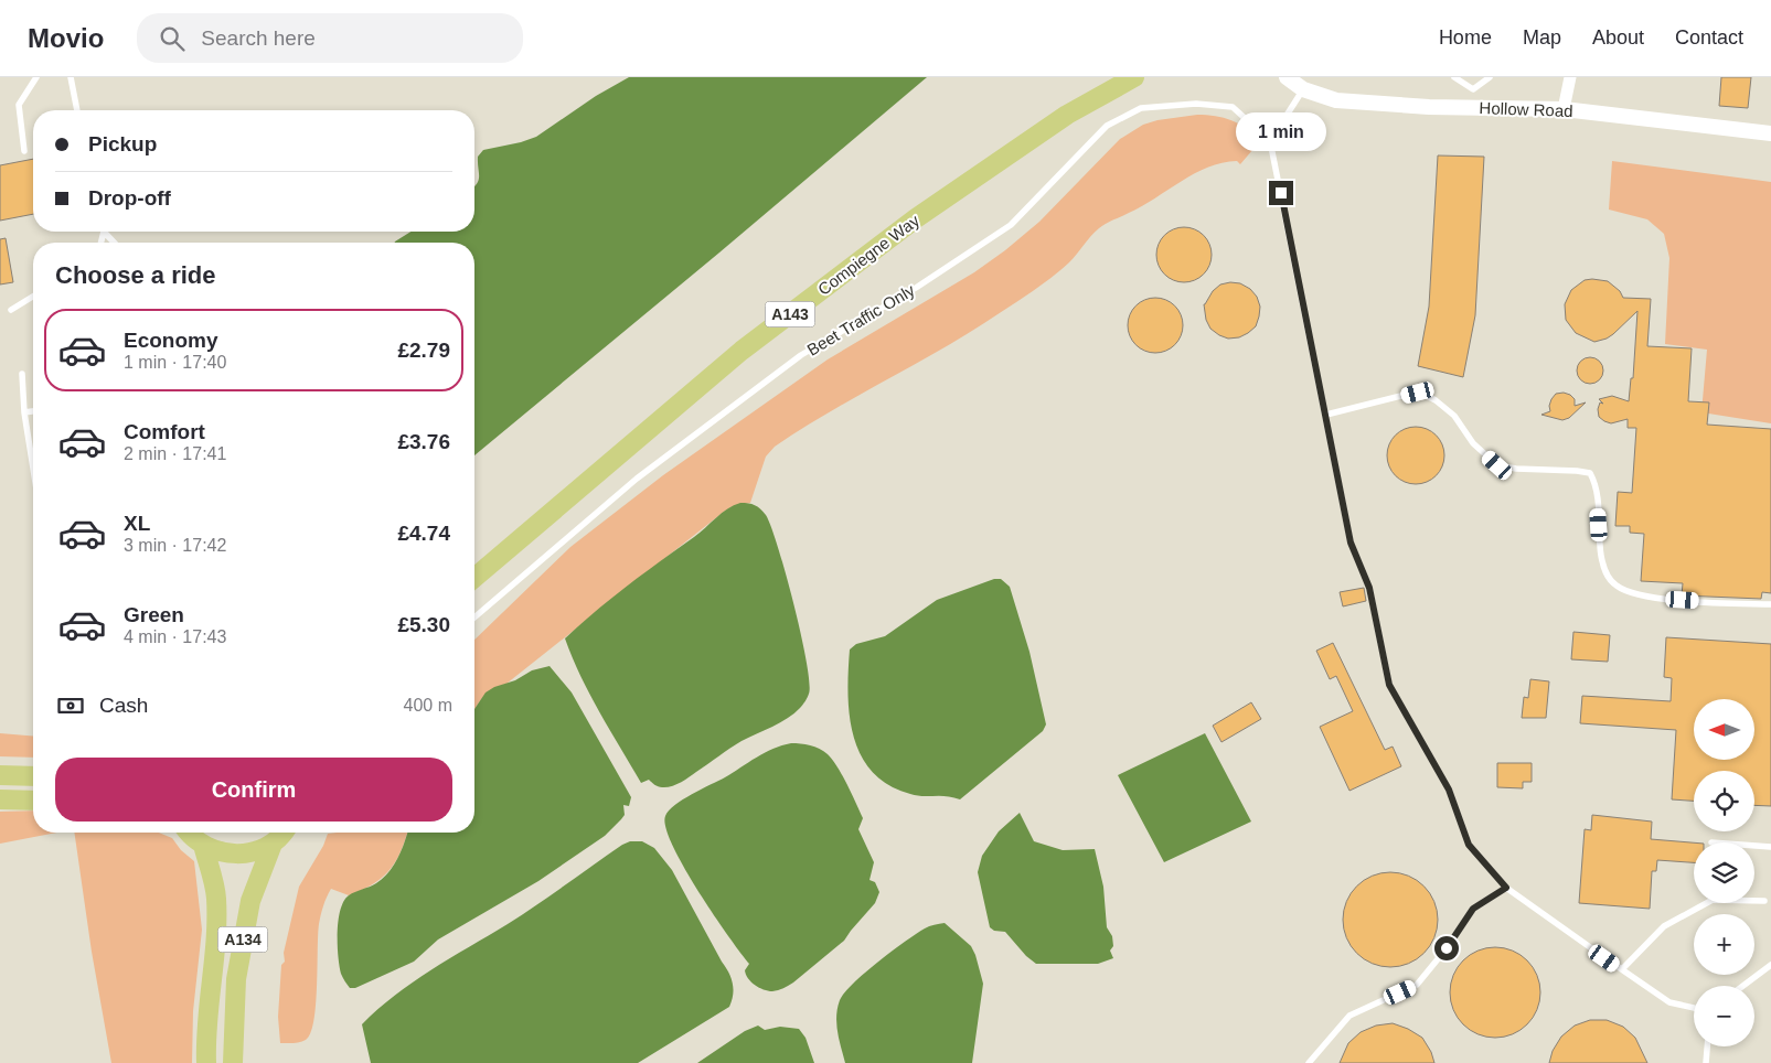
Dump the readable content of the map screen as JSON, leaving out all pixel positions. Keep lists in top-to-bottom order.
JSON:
{
  "streets": {
    "highway": ["Compiegne Way", "A143", "A134"],
    "street": ["Hollow Road"],
    "lane": ["Beet Traffic Only"]
  },
  "north": "left",
  "page": {
    "header": "Movio",
    "search": "Search here",
    "nav": [
      "Home",
      "Map",
      "About",
      "Contact"
    ],
    "banner": ["Pickup", "Drop-off"],
    "bubble": "1 min",
    "heading": "Choose a ride",
    "list": [
      {
        "name": "Economy",
        "note": "1 min · 17:40",
        "value": "£2.79"
      },
      {
        "name": "Comfort",
        "note": "2 min · 17:41",
        "value": "£3.76"
      },
      {
        "name": "XL",
        "note": "3 min · 17:42",
        "value": "£4.74"
      },
      {
        "name": "Green",
        "note": "4 min · 17:43",
        "value": "£5.30"
      }
    ],
    "pay": ["Cash", "400 m"],
    "map_buttons": ["+", "−"],
    "buttons": "Confirm"
  }
}
